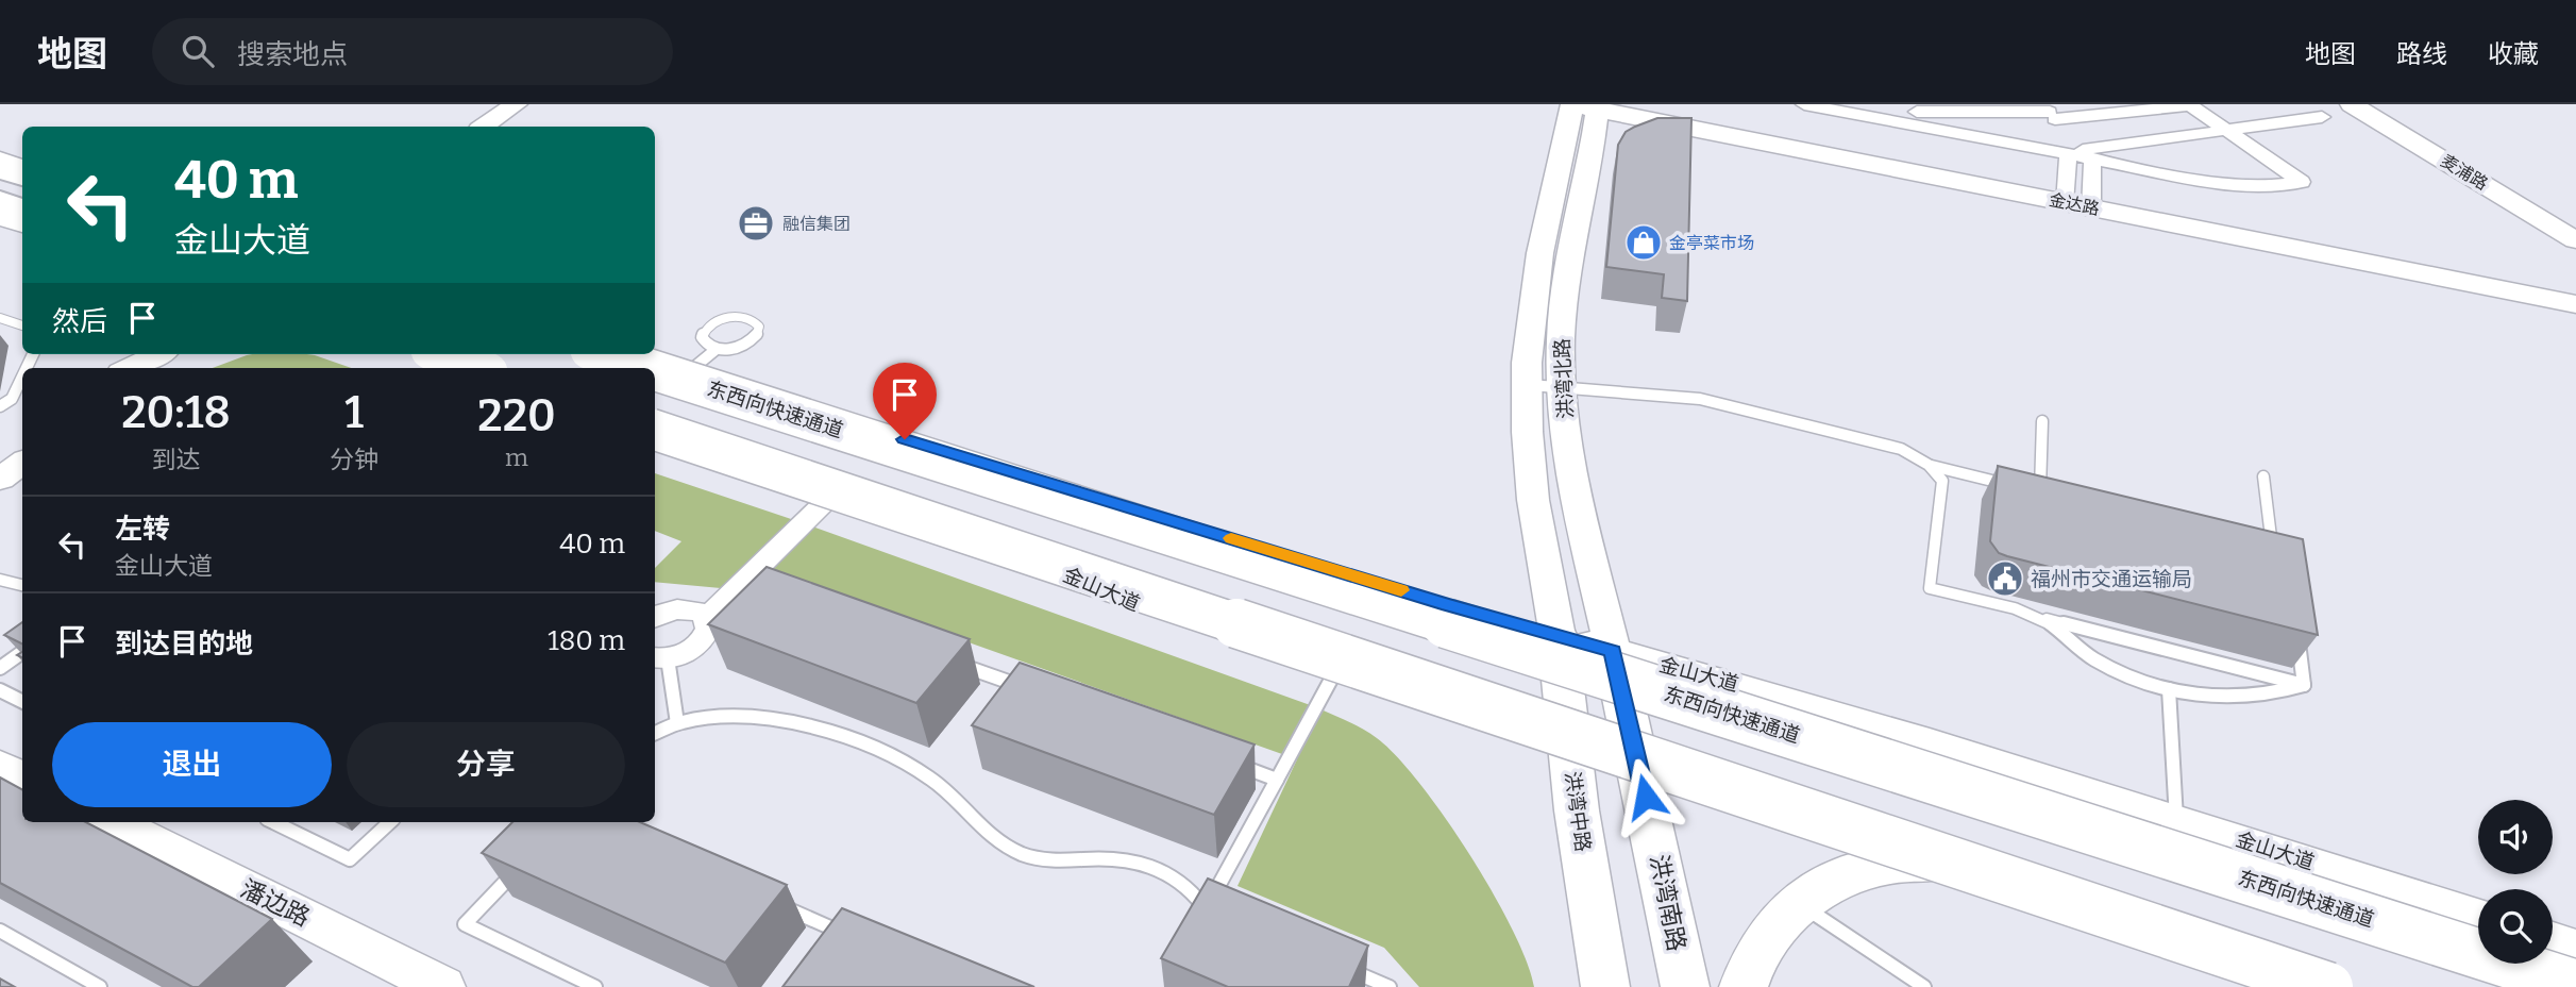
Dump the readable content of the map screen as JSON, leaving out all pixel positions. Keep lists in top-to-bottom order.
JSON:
{
  "streets": {
    "highway": ["东西向快速通道"],
    "main road": [
      "麦浦路",
      "金达路",
      "洪湾北路",
      "金山大道",
      "洪湾中路",
      "潘边路",
      "洪湾南路"
    ]
  },
  "crossings": [
    ["金达路", "洪湾北路"],
    ["洪湾北路", "金山大道"],
    ["洪湾北路", "洪湾中路"],
    ["洪湾北路", "洪湾南路"],
    ["金山大道", "洪湾中路"],
    ["金山大道", "洪湾南路"]
  ],
  "places": {
    "office": ["融信集团"],
    "shop": ["金亭菜市场"],
    "public building": ["福州市交通运输局"]
  },
  "page": {
    "header": "地图",
    "search": "搜索地点",
    "nav": ["地图", "路线", "收藏"],
    "turn": ["40 m", "金山大道"],
    "then": "然后",
    "eta": [
      "20:18",
      "到达",
      "1",
      "分钟",
      "220",
      "m"
    ],
    "list": [
      {
        "name": "左转",
        "note": "金山大道",
        "value": "40 m"
      },
      {
        "name": "到达目的地",
        "value": "180 m"
      }
    ],
    "buttons": ["退出", "分享"]
  }
}
